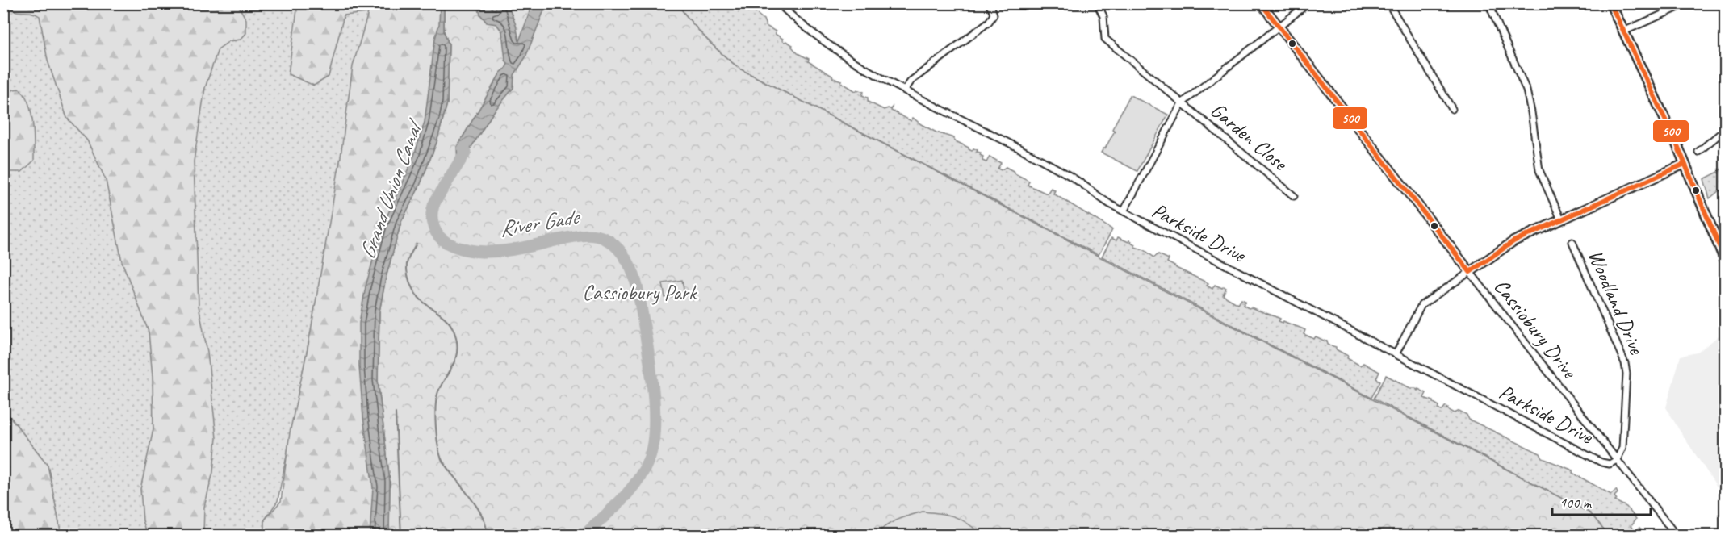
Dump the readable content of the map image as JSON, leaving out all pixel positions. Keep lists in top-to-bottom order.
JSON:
{
  "streets": {
    "street": [
      "Garden Close",
      "Parkside Drive",
      "Woodland Drive",
      "Cassiobury Drive"
    ]
  },
  "crossings": [
    ["Parkside Drive", "Woodland Drive"],
    ["Parkside Drive", "Cassiobury Drive"],
    ["Woodland Drive", "Cassiobury Drive"]
  ],
  "water": ["Grand Union Canal", "River Gade"],
  "parks": ["Cassiobury Park"],
  "lines": ["transit line 500"],
  "scale_bar": "100 m"
}
